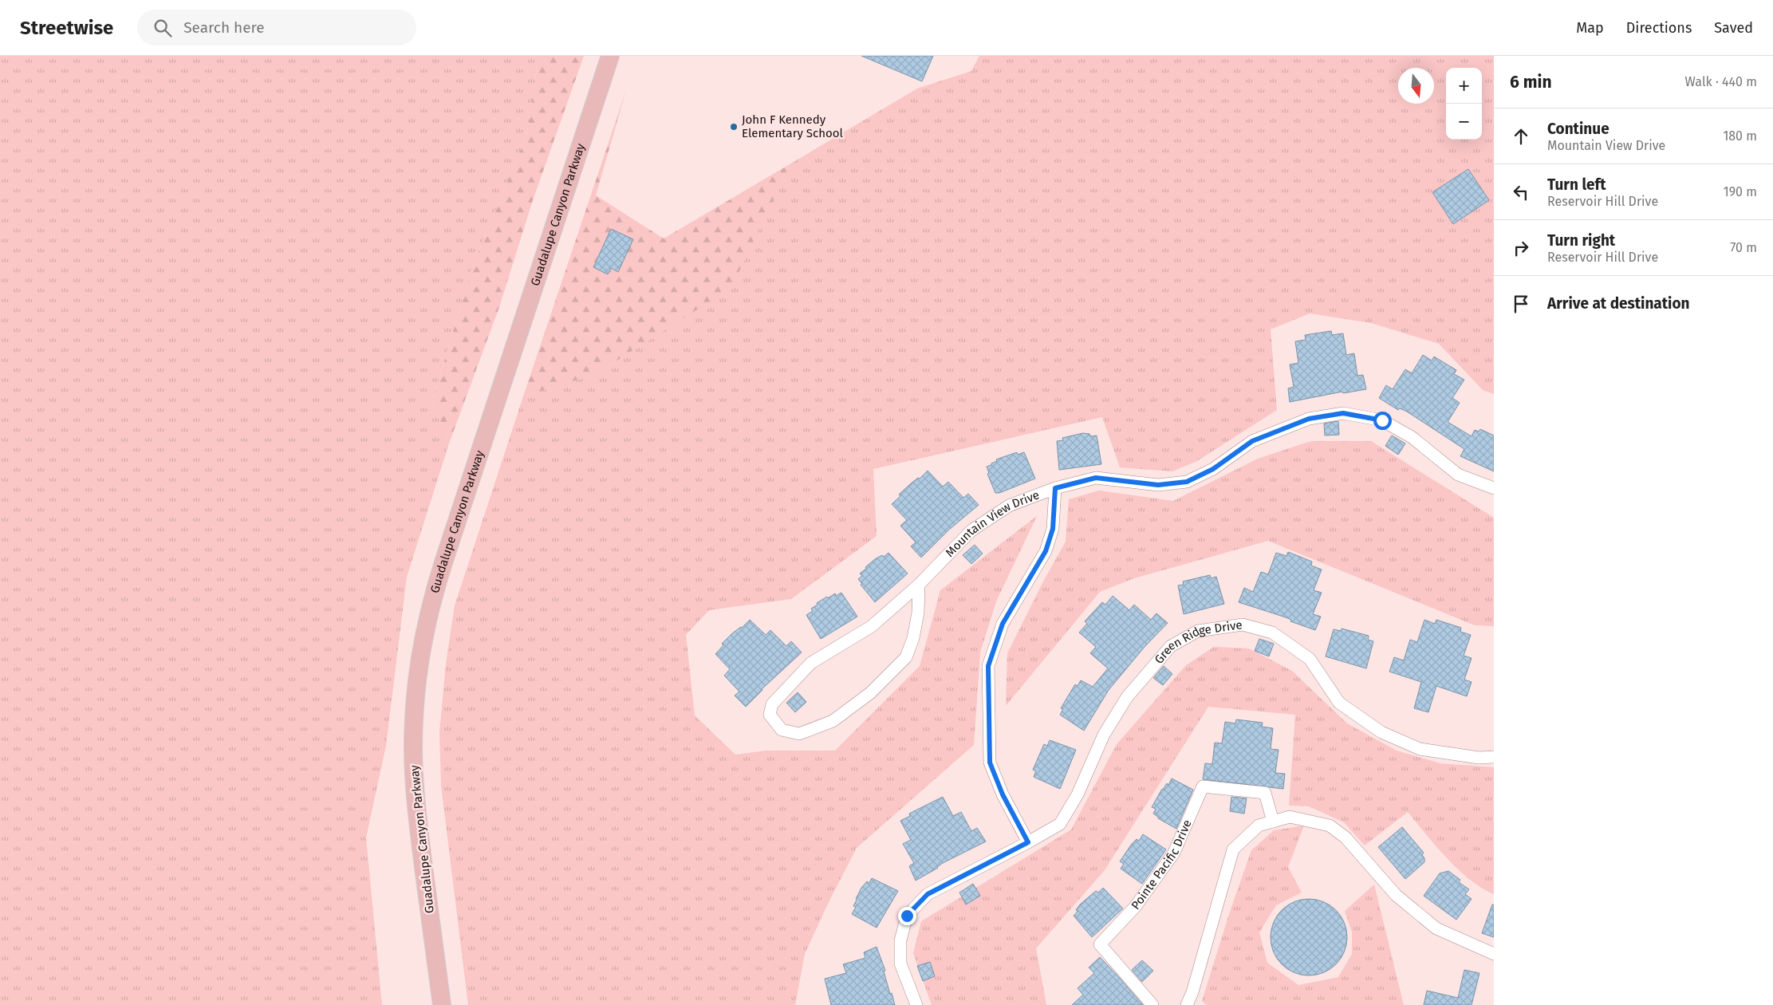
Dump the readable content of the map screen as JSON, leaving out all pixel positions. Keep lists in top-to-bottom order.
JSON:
{
  "streets": {
    "main road": ["Guadalupe Canyon Parkway"],
    "street": ["Mountain View Drive", "Green Ridge Drive", "Pointe Pacific Drive"]
  },
  "places": ["John F Kennedy Elementary School"],
  "north": "bottom",
  "page": {
    "header": "Streetwise",
    "search": "Search here",
    "nav": ["Map", "Directions", "Saved"],
    "heading": ["6 min", "Walk · 440 m"],
    "map_buttons": ["+", "−"],
    "list": [
      ["Continue", "Mountain View Drive", "180 m"],
      ["Turn left", "Reservoir Hill Drive", "190 m"],
      ["Turn right", "Reservoir Hill Drive", "70 m"],
      "Arrive at destination"
    ]
  }
}
